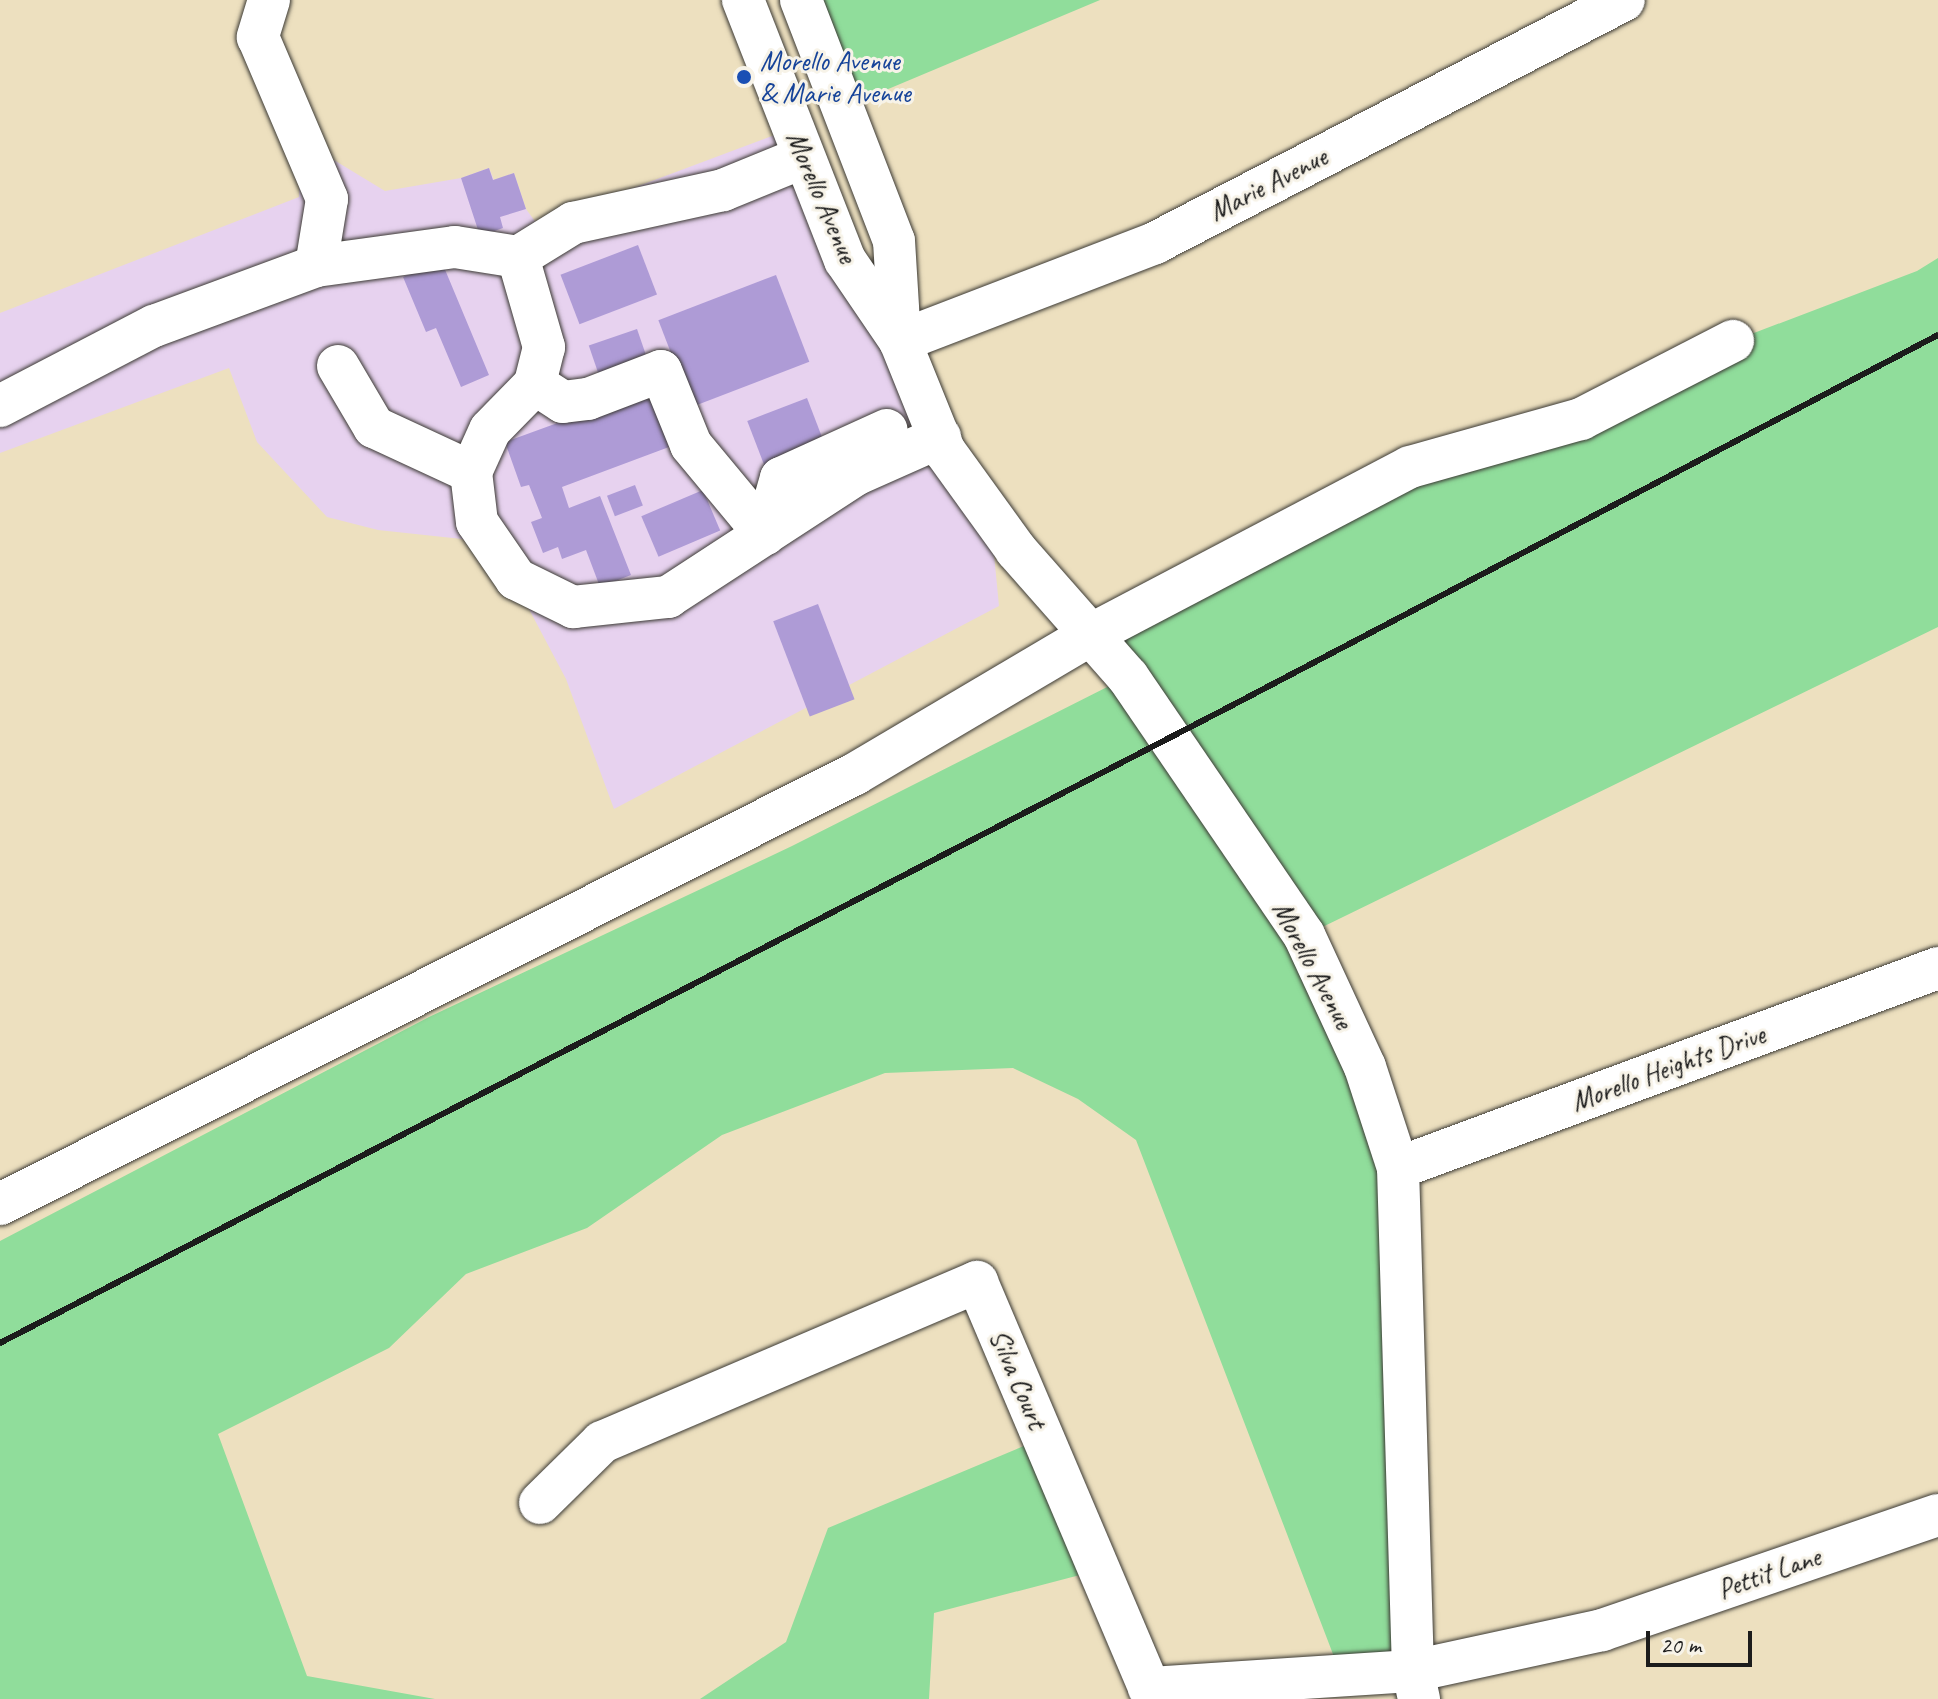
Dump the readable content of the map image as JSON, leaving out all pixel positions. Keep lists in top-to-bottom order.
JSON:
{
  "streets": {
    "street": [
      "Marie Avenue",
      "Morello Avenue",
      "Morello Heights Drive",
      "Silva Court",
      "Pettit Lane"
    ]
  },
  "crossings": [
    ["Marie Avenue", "Morello Avenue"],
    ["Morello Avenue", "Morello Heights Drive"],
    ["Morello Avenue", "Silva Court"],
    ["Morello Avenue", "Pettit Lane"],
    ["Silva Court", "Pettit Lane"]
  ],
  "places": ["Morello Avenue & Marie Avenue"],
  "scale_bar": "20 m"
}
